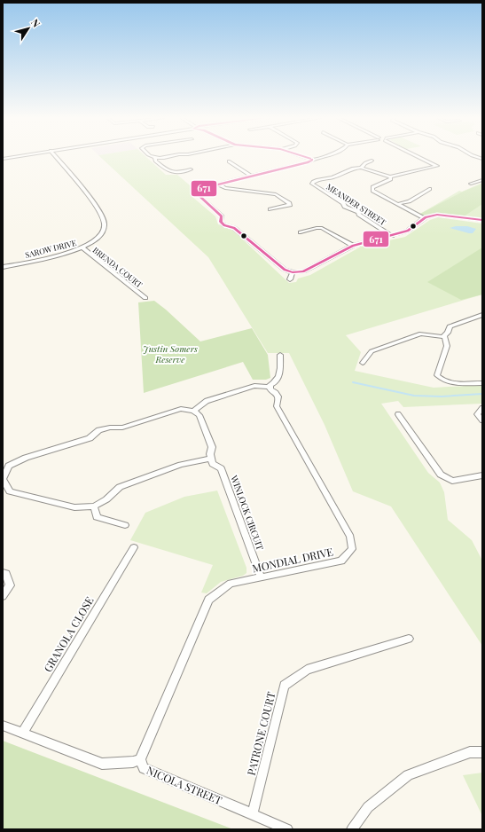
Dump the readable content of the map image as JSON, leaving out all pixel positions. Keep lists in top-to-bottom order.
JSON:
{
  "streets": {
    "street": [
      "MEANDER STREET",
      "SAROW DRIVE",
      "BRENDA COURT",
      "WINLOCK CIRCUIT",
      "MONDIAL DRIVE",
      "GRANOLA CLOSE",
      "PATRONE COURT",
      "NICOLA STREET"
    ]
  },
  "crossings": [
    ["SAROW DRIVE", "BRENDA COURT"],
    ["WINLOCK CIRCUIT", "MONDIAL DRIVE"],
    ["MONDIAL DRIVE", "NICOLA STREET"],
    ["GRANOLA CLOSE", "NICOLA STREET"],
    ["PATRONE COURT", "NICOLA STREET"]
  ],
  "parks": ["Justin Somers Reserve"],
  "lines": ["transit line 671"],
  "north": "top right"
}
